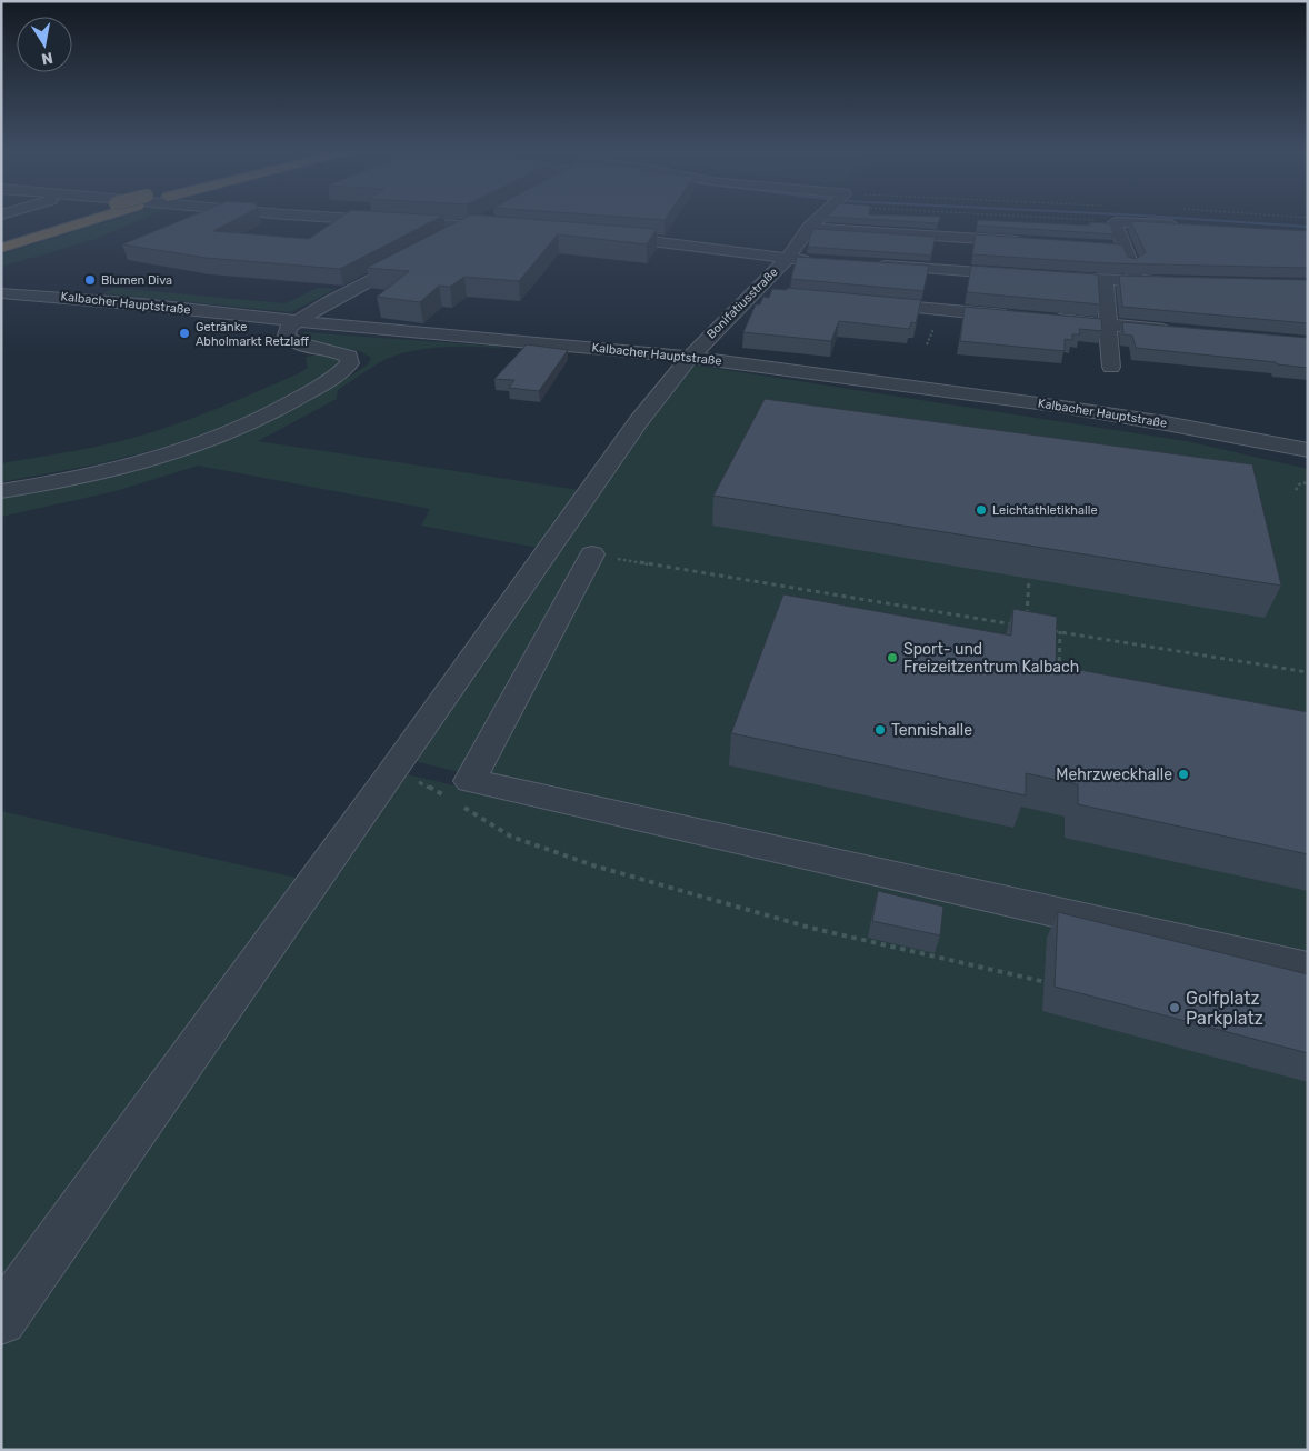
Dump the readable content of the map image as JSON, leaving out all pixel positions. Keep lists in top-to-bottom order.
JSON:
{
  "streets": {
    "street": ["Kalbacher Hauptstraße", "Bonifatiusstraße"]
  },
  "crossings": [
    ["Kalbacher Hauptstraße", "Bonifatiusstraße"]
  ],
  "places": [
    "Blumen Diva",
    "Getränke Abholmarkt Retzlaff",
    "Leichtathletikhalle",
    "Sport- und Freizeitzentrum Kalbach",
    "Tennishalle",
    "Mehrzweckhalle",
    "Golfplatz Parkplatz"
  ],
  "north": "bottom"
}
